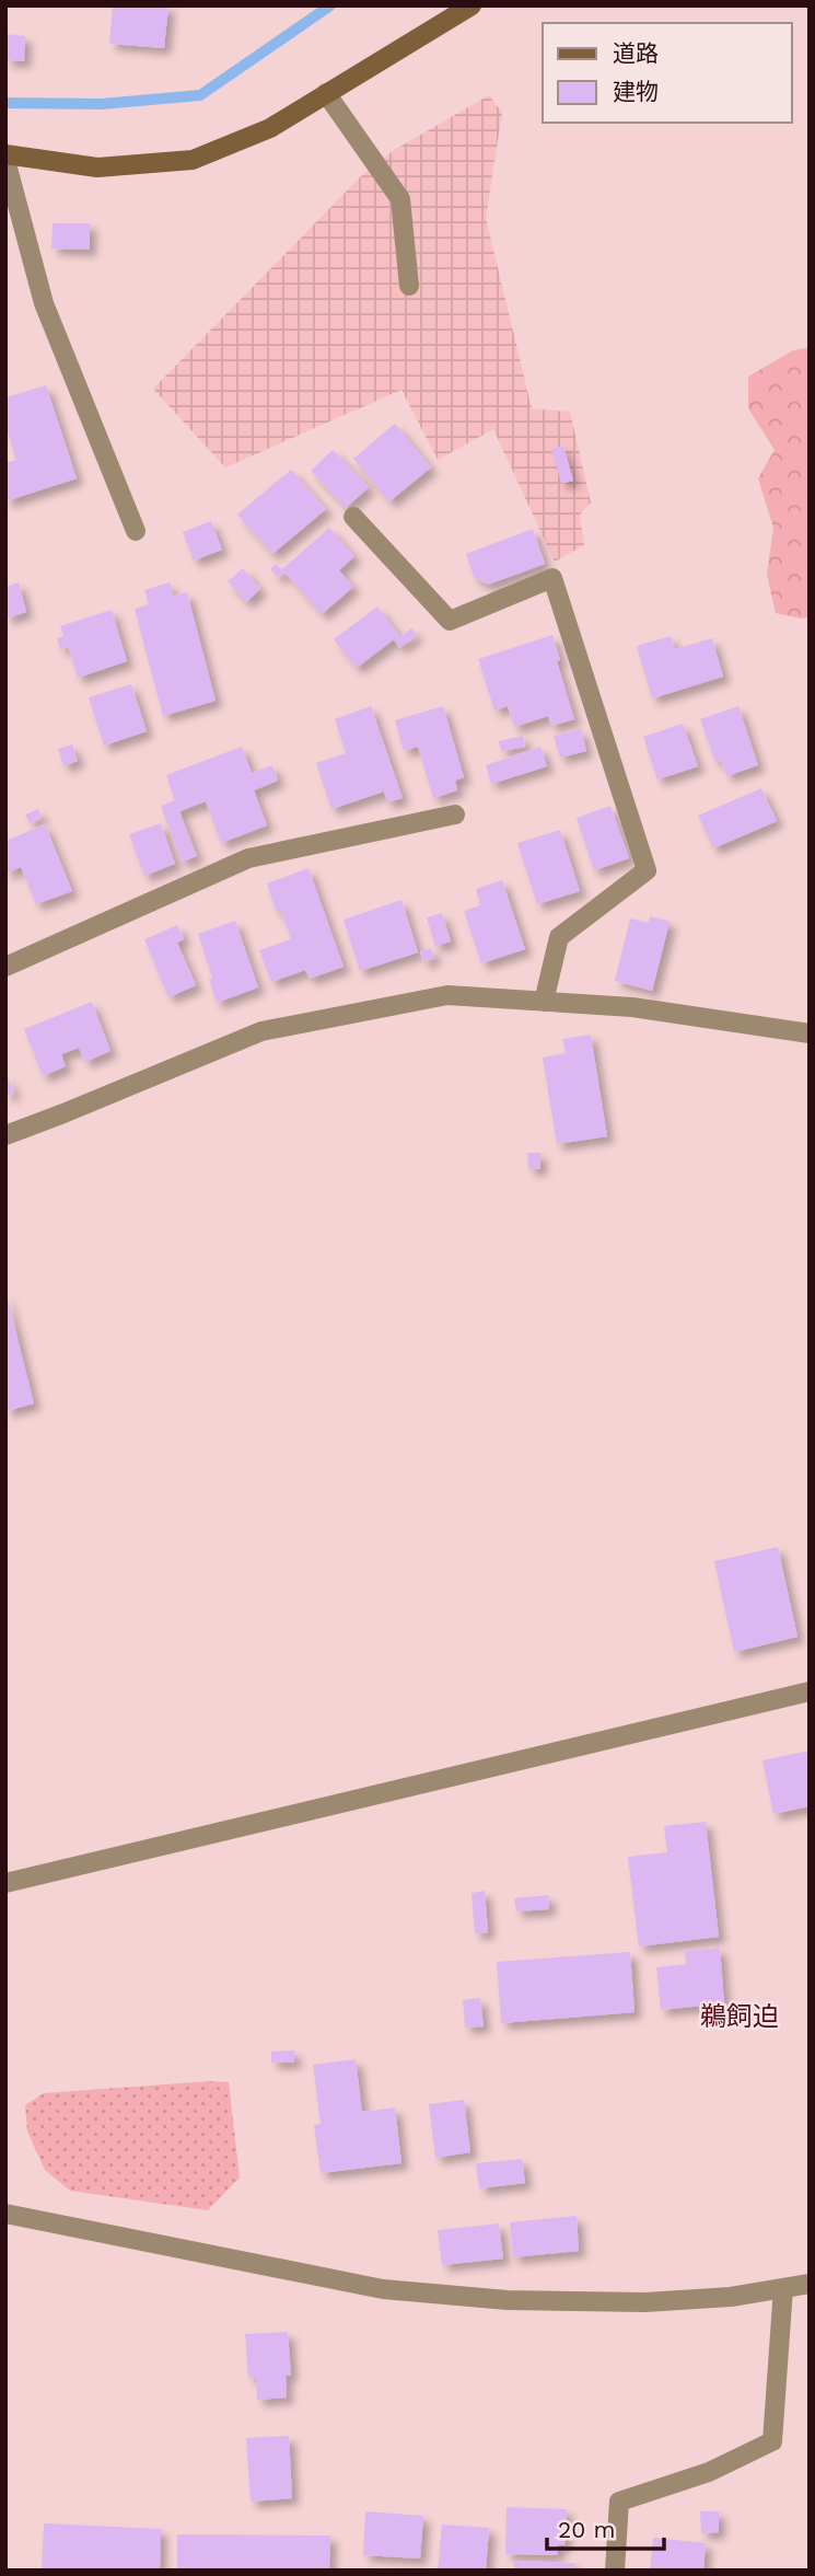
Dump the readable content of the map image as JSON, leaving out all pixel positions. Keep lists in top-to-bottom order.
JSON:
{
  "districts": ["鵜飼迫"],
  "legend": ["道路", "建物"],
  "scale_bar": "20 m"
}
